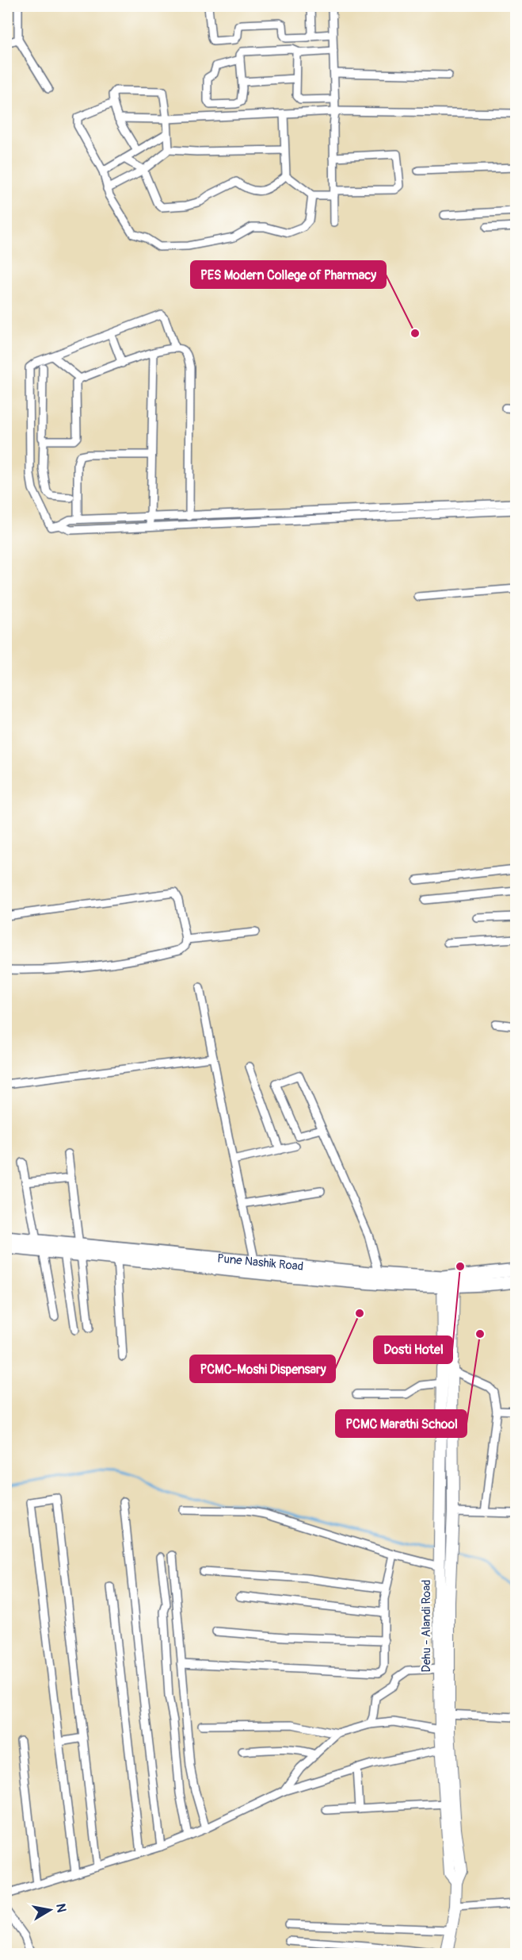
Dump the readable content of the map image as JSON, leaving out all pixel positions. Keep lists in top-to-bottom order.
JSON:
{
  "streets": {
    "highway": ["Pune Nashik Road"],
    "main road": ["Dehu - Alandi Road"]
  },
  "crossings": [
    ["Pune Nashik Road", "Dehu - Alandi Road"]
  ],
  "places": [
    "PES Modern College of Pharmacy",
    "Dosti Hotel",
    "PCMC-Moshi Dispensary",
    "PCMC Marathi School"
  ],
  "north": "right"
}
